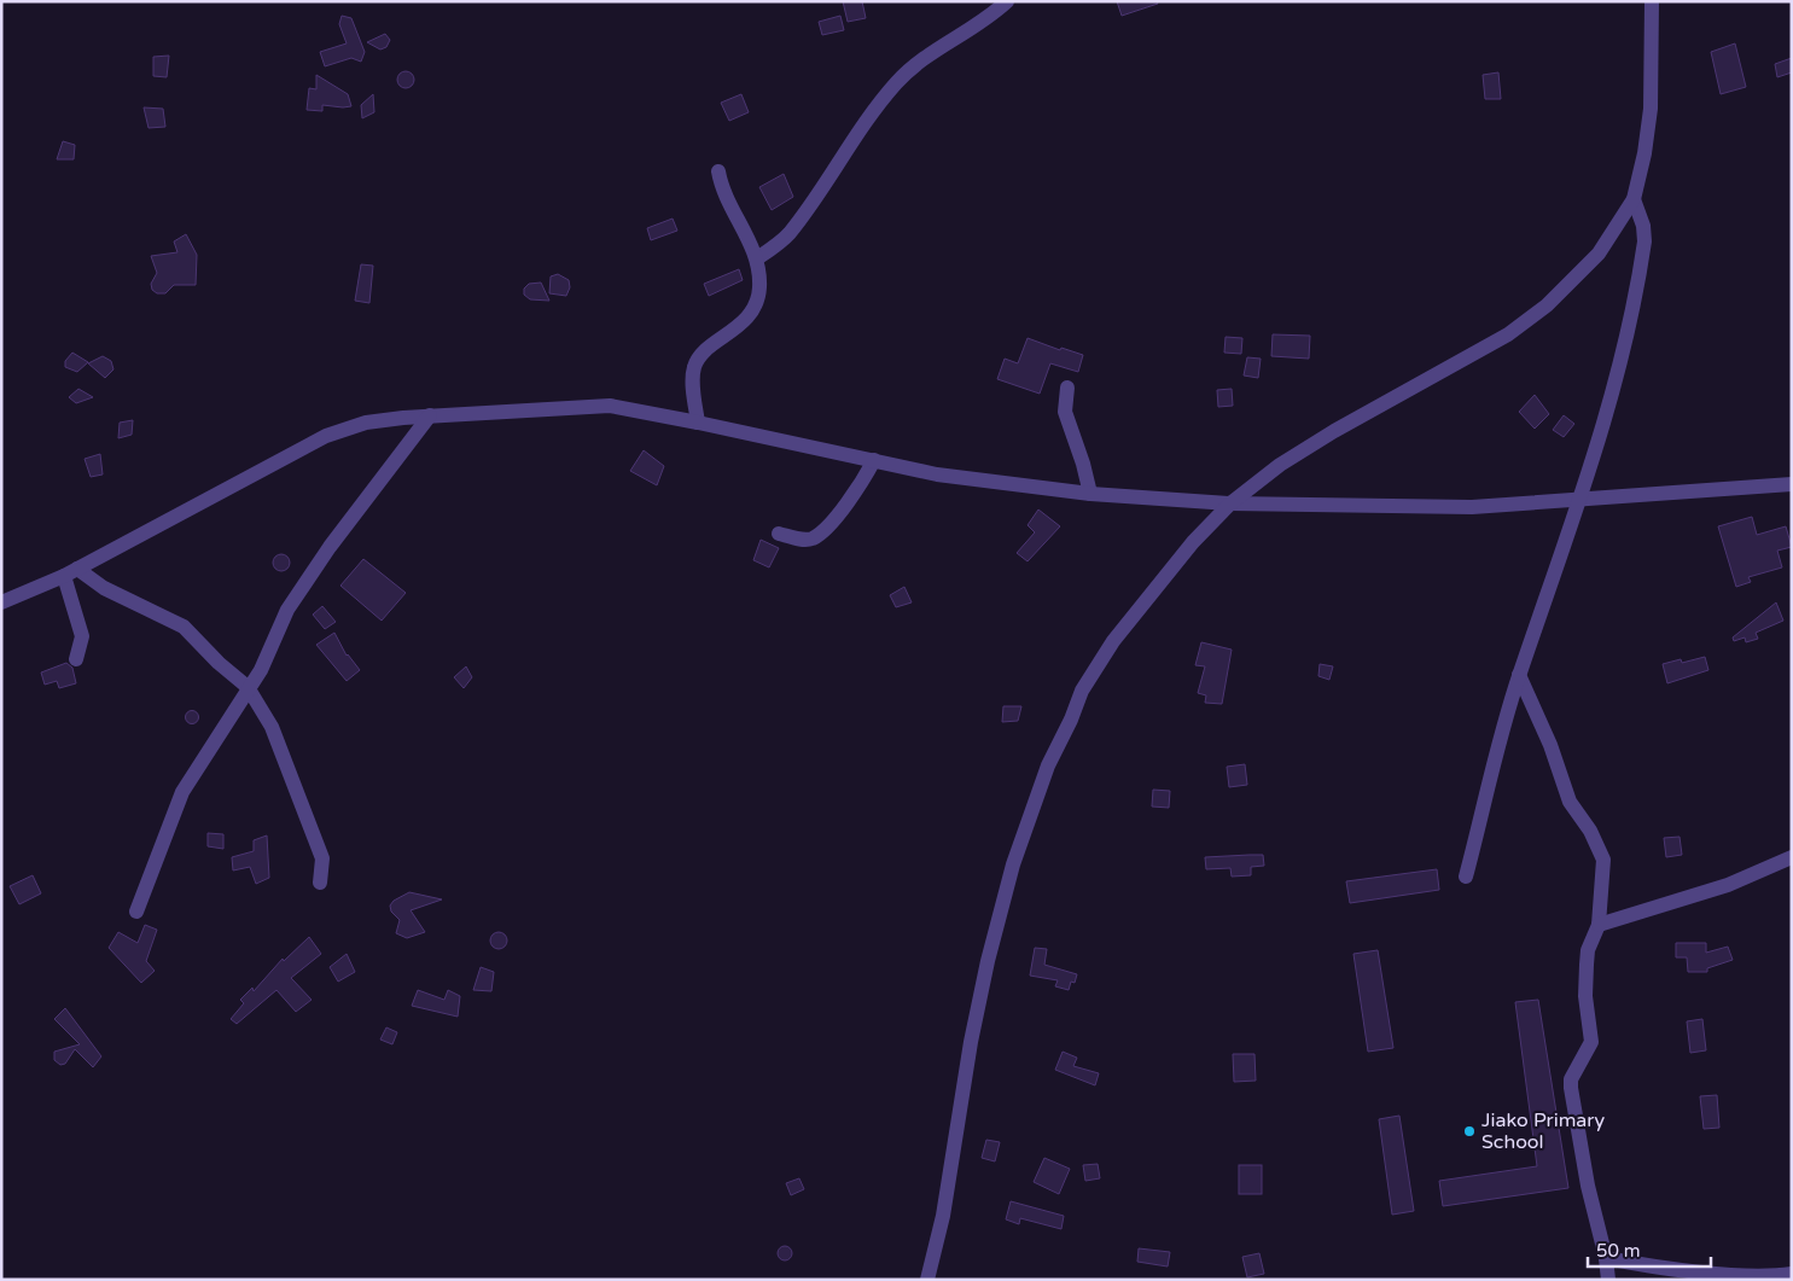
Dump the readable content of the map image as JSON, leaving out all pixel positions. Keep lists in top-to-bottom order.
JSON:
{
  "places": ["Jiako Primary School"],
  "scale_bar": "50 m"
}
